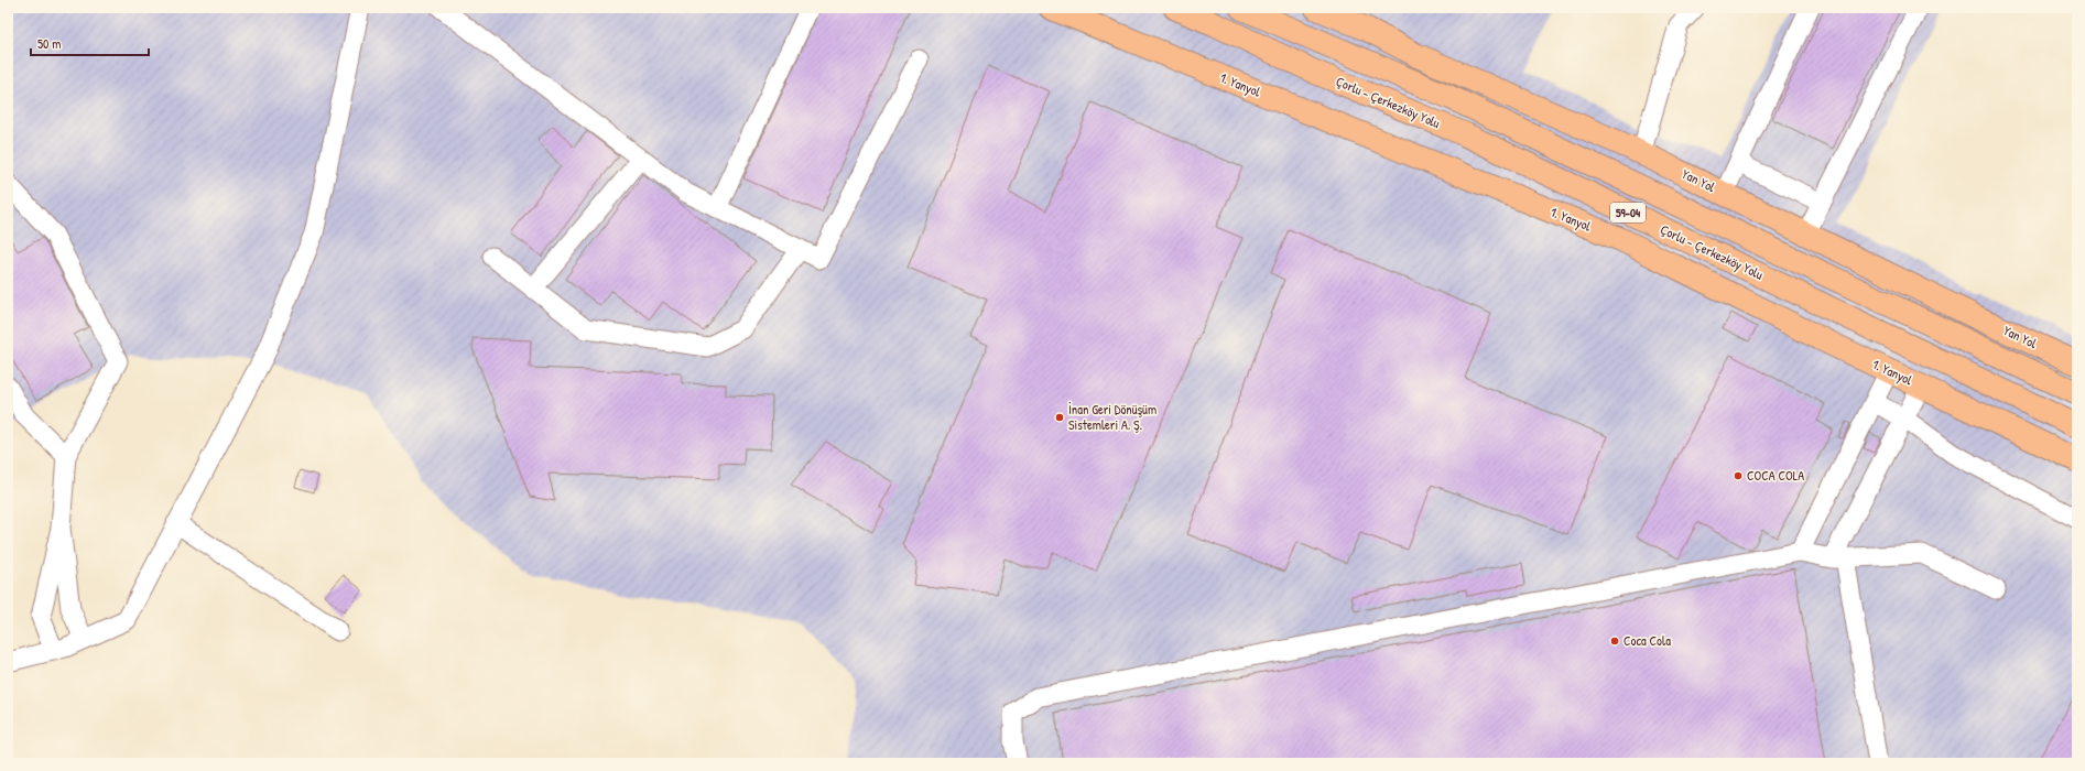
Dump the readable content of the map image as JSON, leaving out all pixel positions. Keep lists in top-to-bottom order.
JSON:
{
  "streets": {
    "main road": [
      "1. Yanyol",
      "Çorlu - Çerkezköy Yolu",
      "Yan Yol",
      "59-04"
    ]
  },
  "places": ["İnan Geri Dönüşüm Sistemleri A. Ş.", "COCA COLA", "Coca Cola"],
  "scale_bar": "50 m"
}
